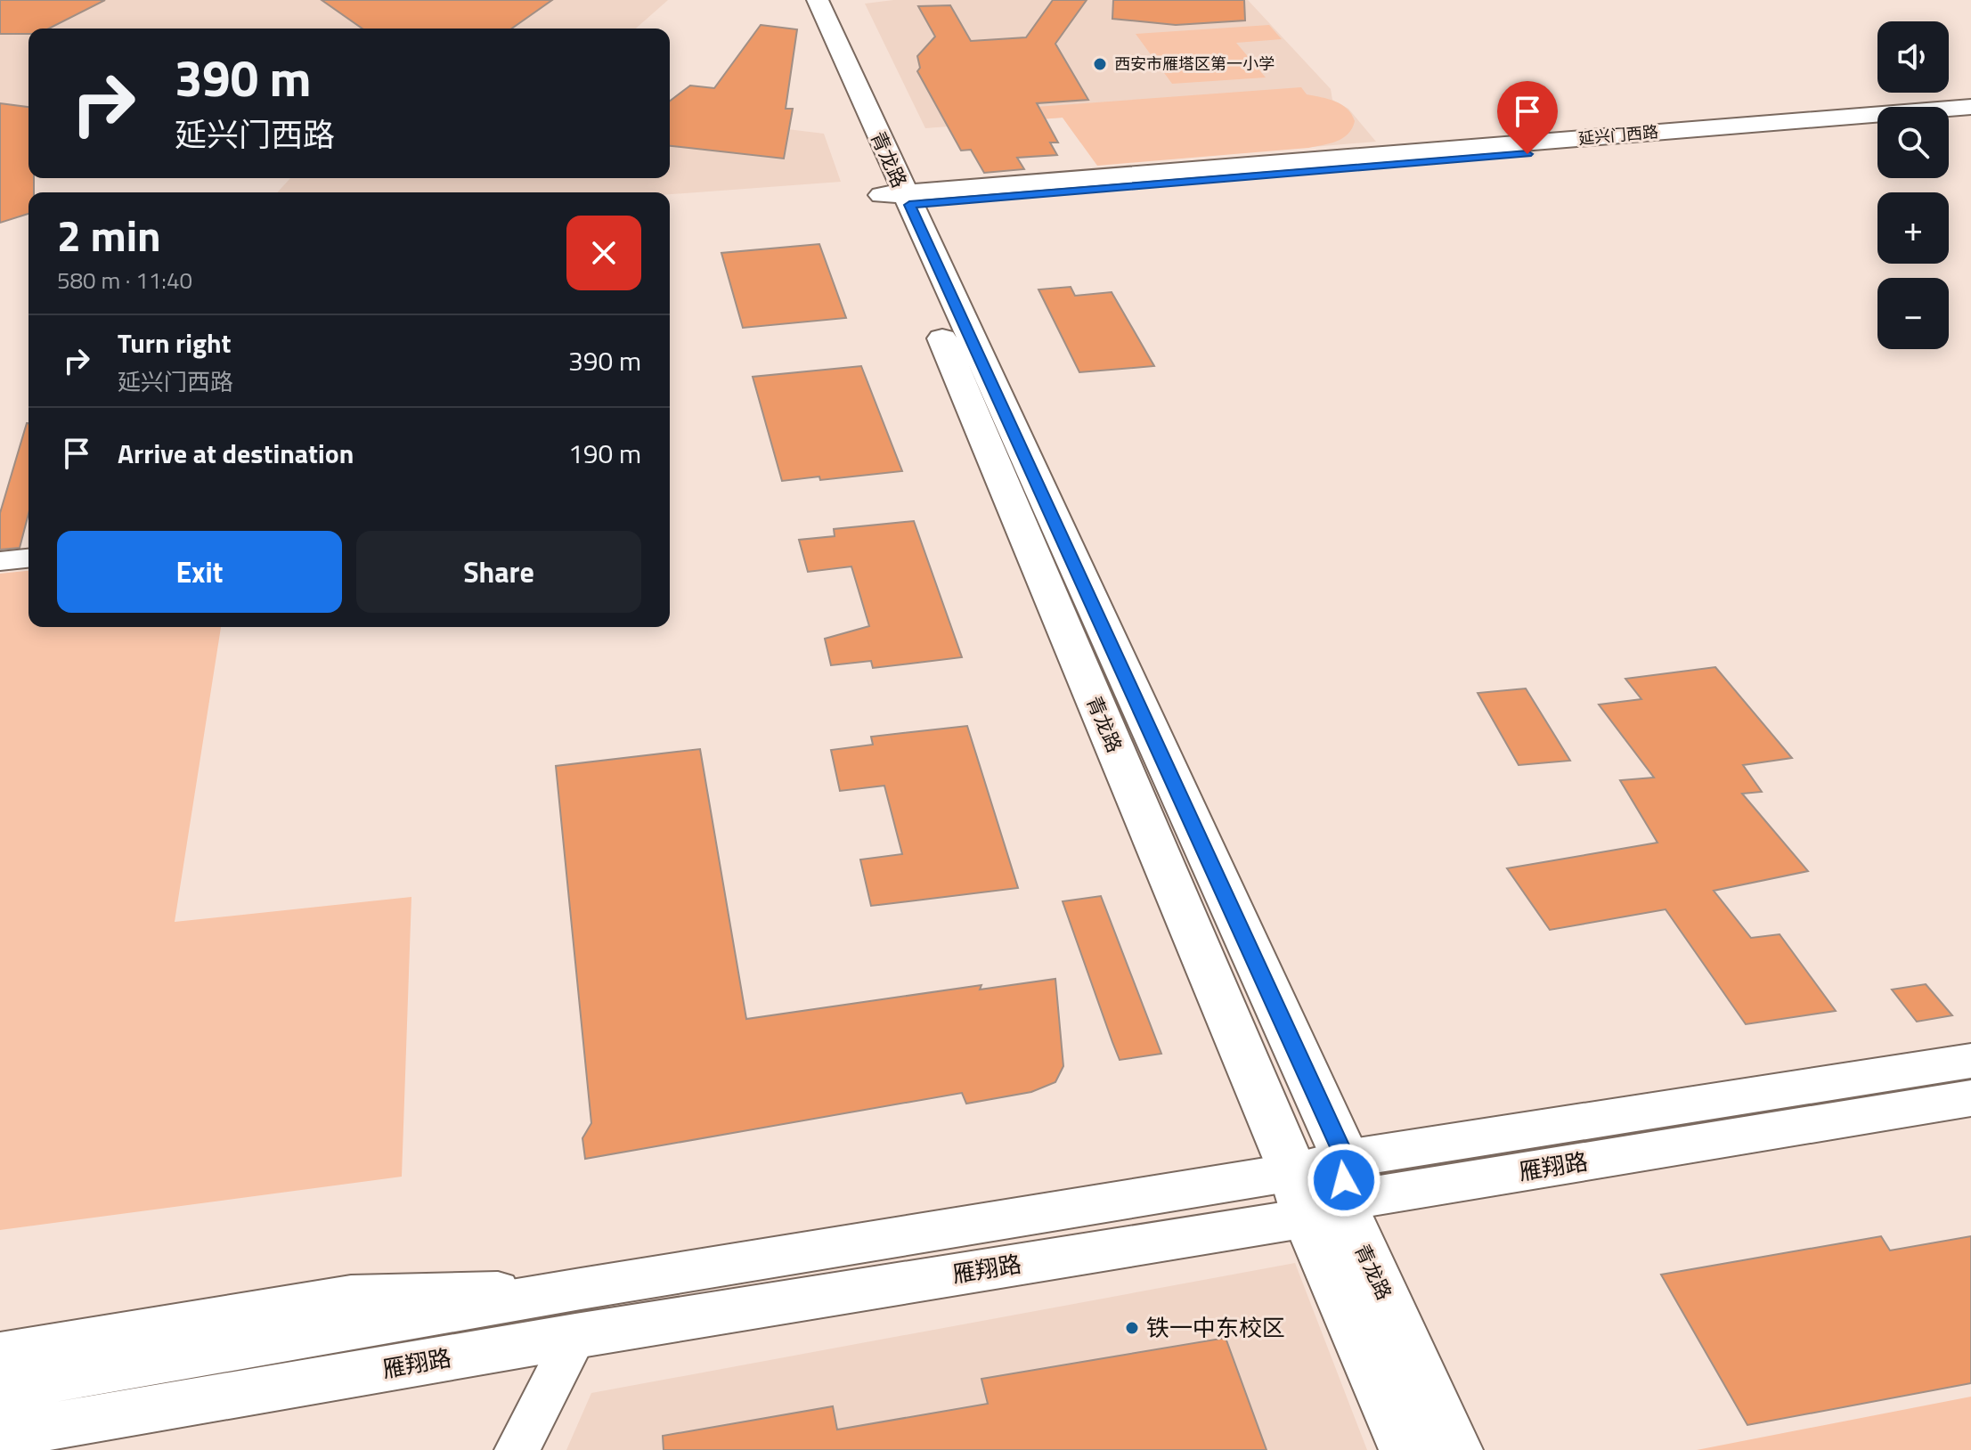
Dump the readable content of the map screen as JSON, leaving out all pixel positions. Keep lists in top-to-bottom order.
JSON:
{
  "streets": {
    "street": ["延兴门西路", "青龙路", "雁翔路"]
  },
  "crossings": [
    ["延兴门西路", "青龙路"],
    ["青龙路", "雁翔路"]
  ],
  "places": ["西安市雁塔区第一小学", "铁一中东校区"],
  "page": {
    "map_buttons": ["+", "−"],
    "turn": ["390 m", "延兴门西路"],
    "heading": ["2 min", "580 m · 11:40"],
    "list": [
      {
        "name": "Turn right",
        "note": "延兴门西路",
        "value": "390 m"
      },
      {
        "name": "Arrive at destination",
        "value": "190 m"
      }
    ],
    "buttons": ["Exit", "Share"]
  }
}
